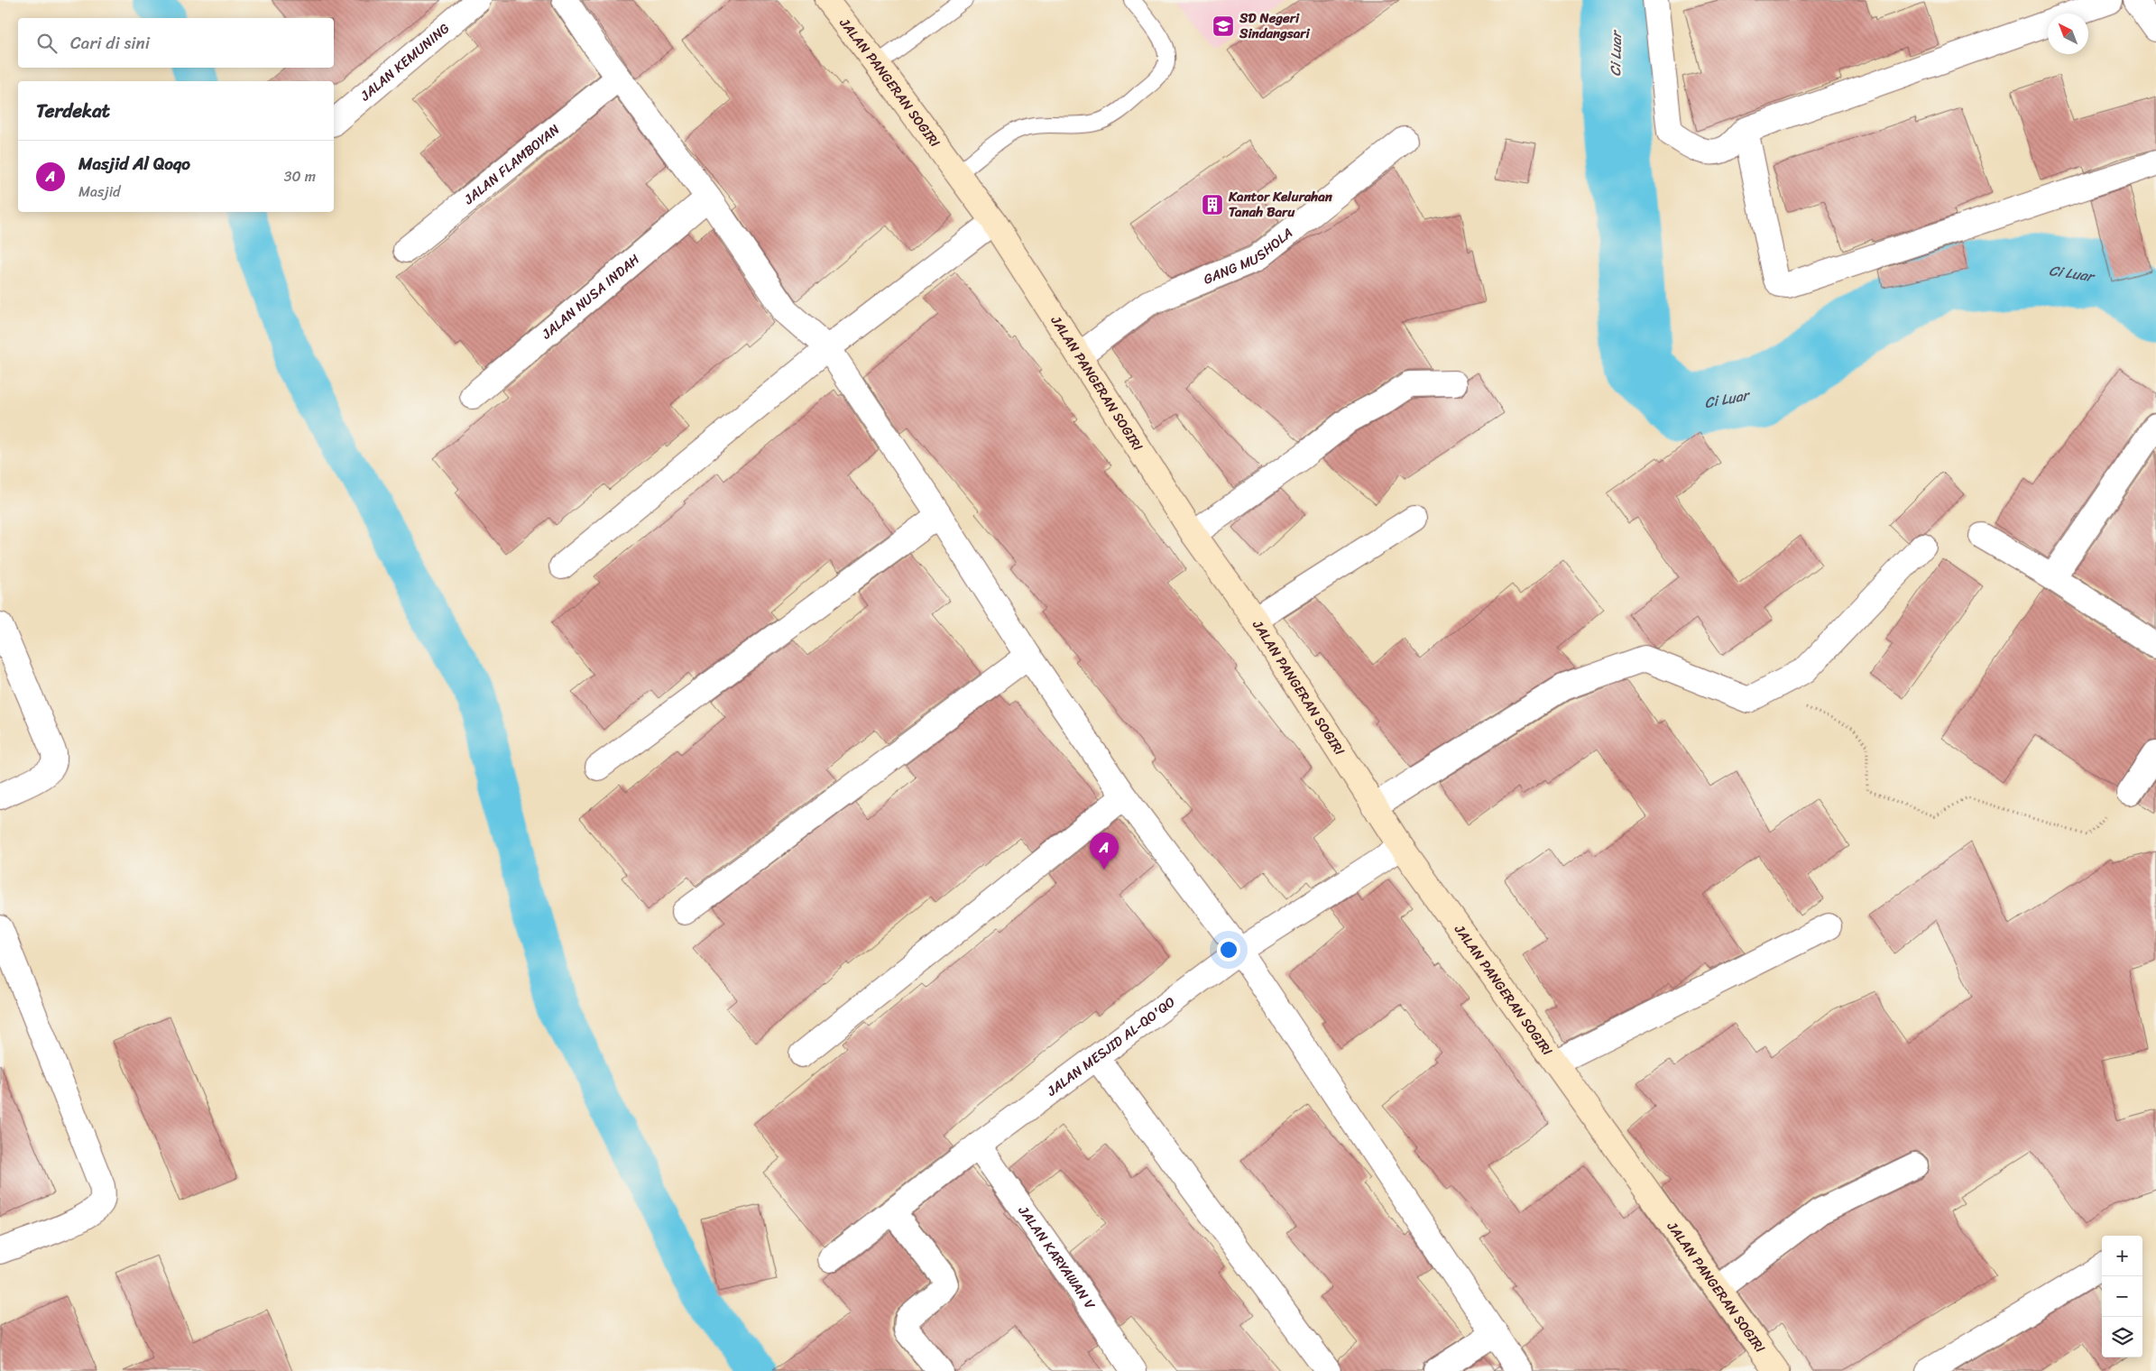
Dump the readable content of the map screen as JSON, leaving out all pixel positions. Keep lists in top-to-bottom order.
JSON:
{
  "streets": {
    "street": [
      "JALAN KEMUNING",
      "JALAN PANGERAN SOGIRI",
      "JALAN FLAMBOYAN",
      "GANG MUSHOLA",
      "JALAN NUSA INDAH",
      "JALAN MESJID AL-QO'QO",
      "JALAN KARYAWAN V"
    ]
  },
  "crossings": [
    ["JALAN PANGERAN SOGIRI", "GANG MUSHOLA"],
    ["JALAN PANGERAN SOGIRI", "JALAN MESJID AL-QO'QO"],
    ["JALAN MESJID AL-QO'QO", "JALAN KARYAWAN V"]
  ],
  "water": ["Ci Luar"],
  "places": {
    "school or university": ["SD Negeri Sindangsari"],
    "building": ["Kantor Kelurahan Tanah Baru"]
  },
  "north": "top left",
  "page": {
    "search": "Cari di sini",
    "heading": "Terdekat",
    "list": [
      {
        "mark": "A",
        "name": "Masjid Al Qoqo",
        "note": "Masjid",
        "value": "30 m"
      }
    ],
    "pins": "A",
    "map_buttons": ["+", "−"]
  }
}
